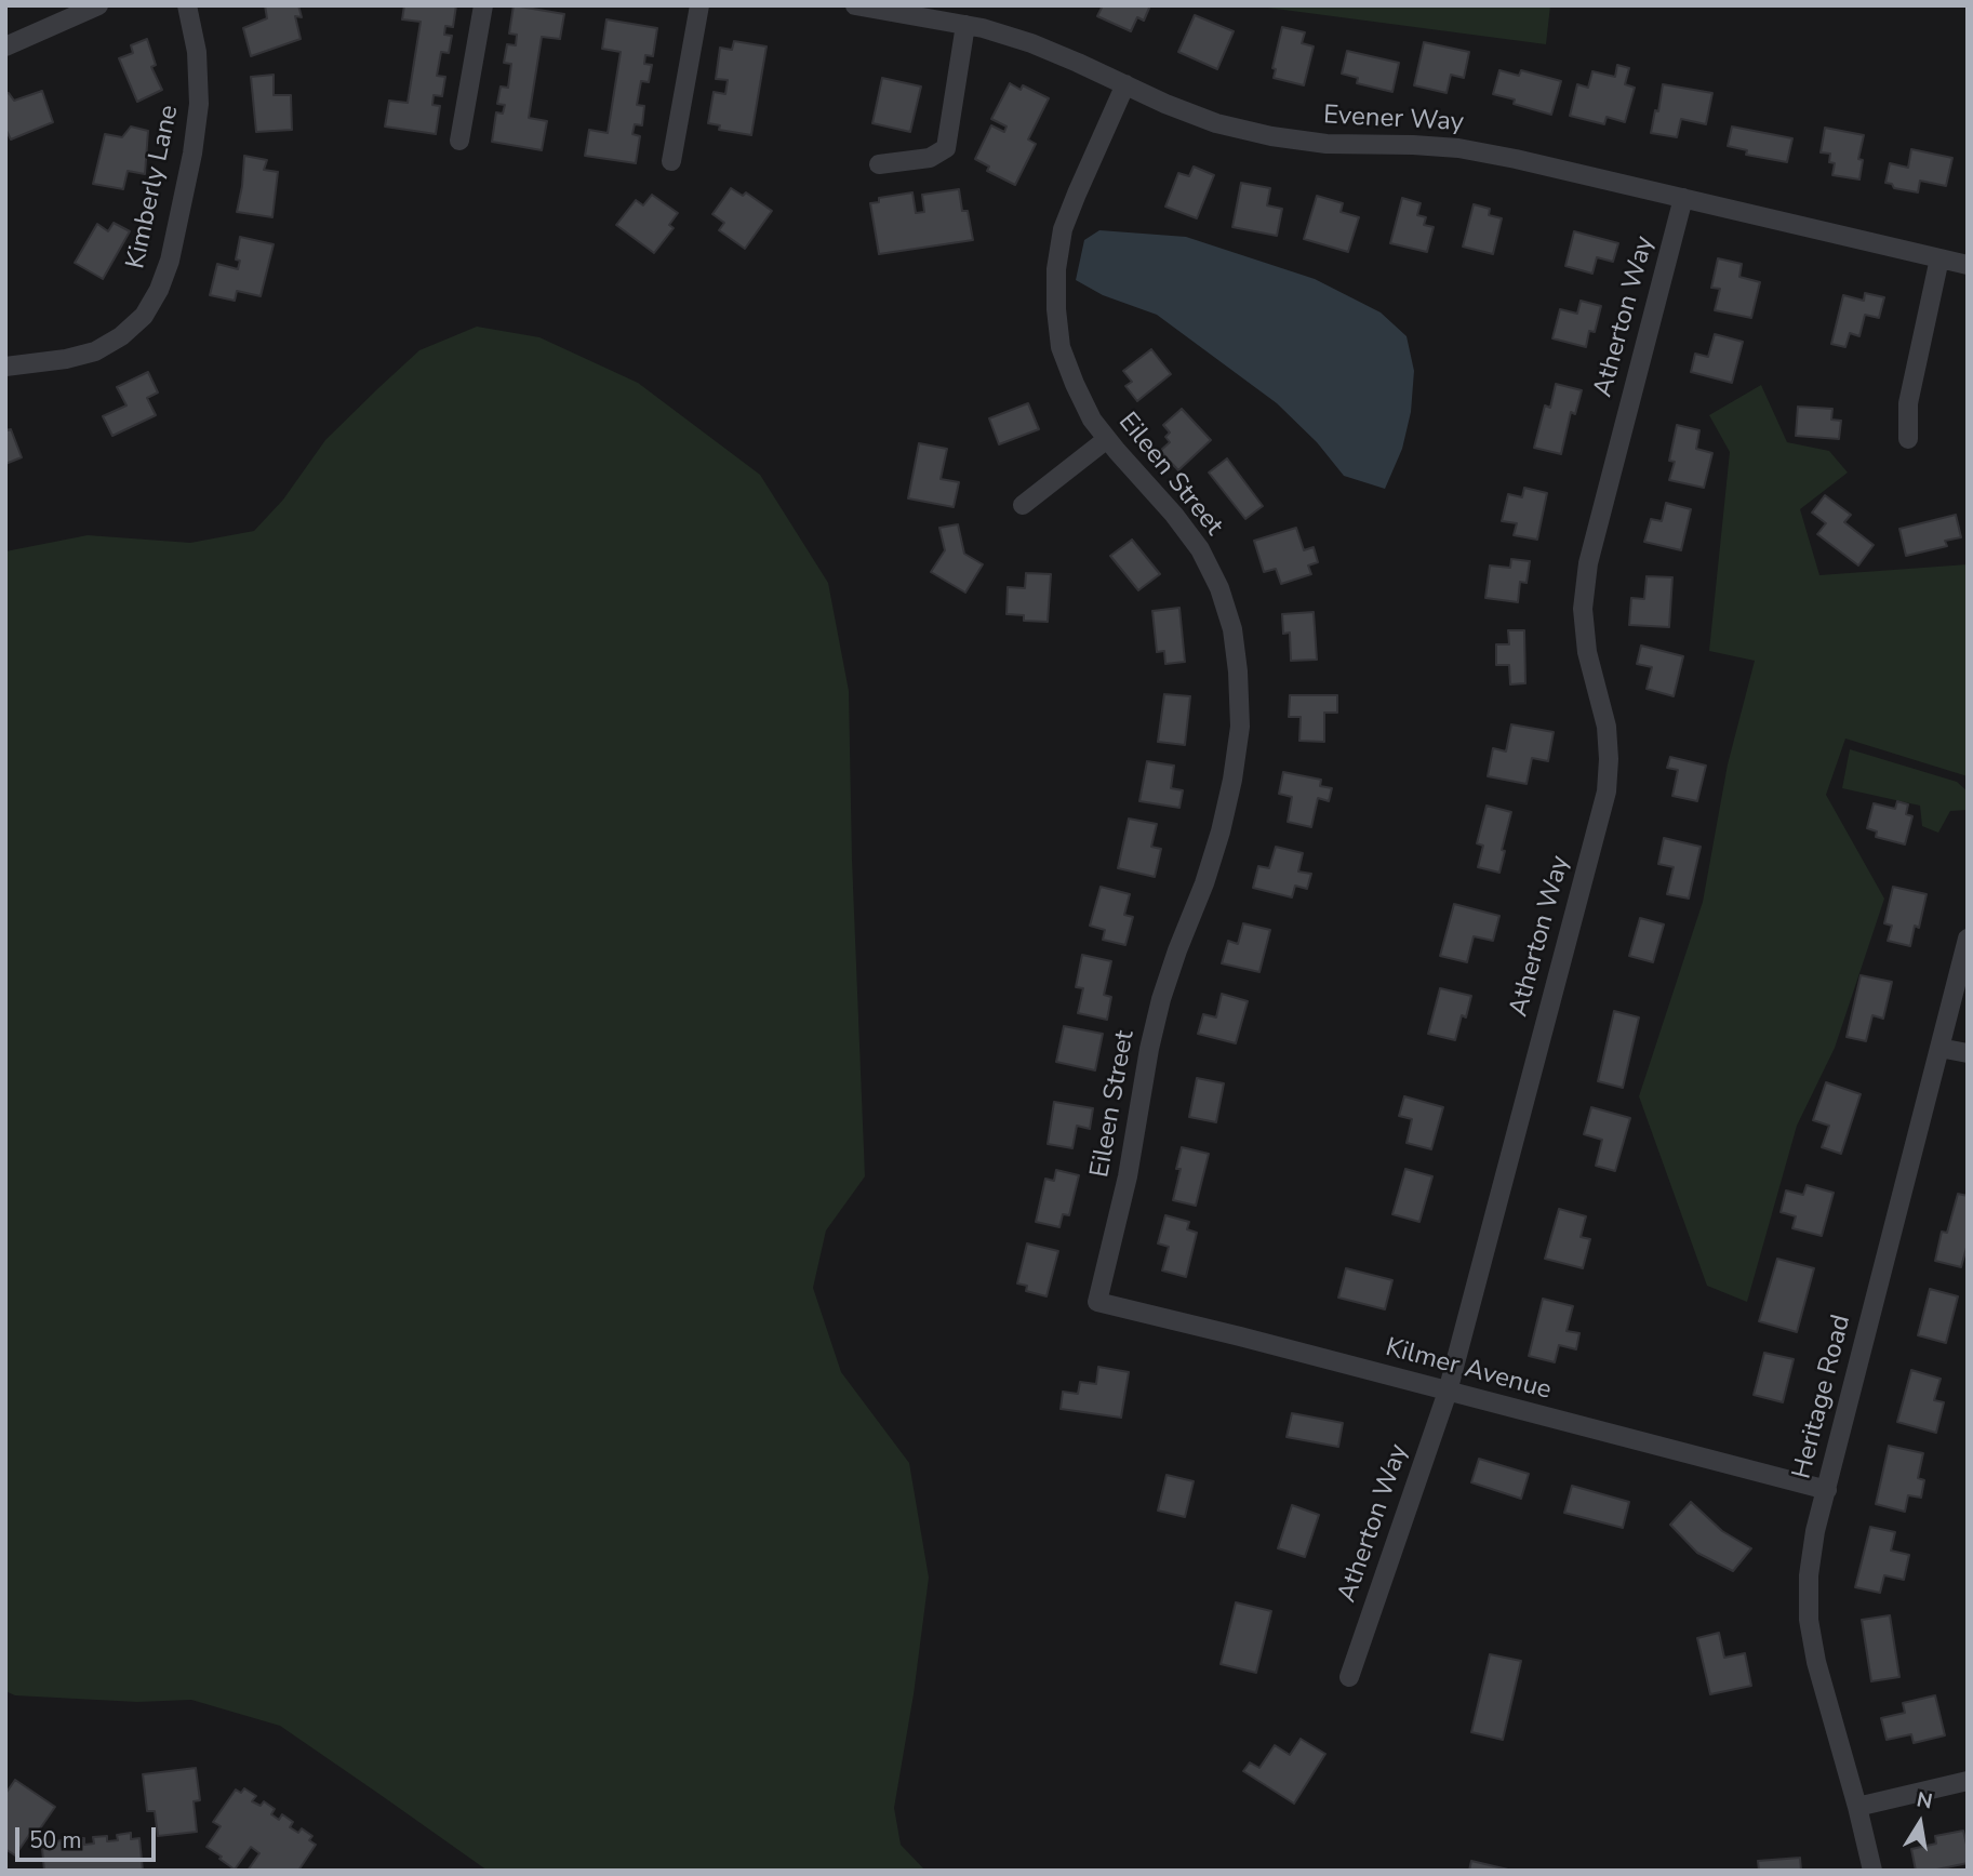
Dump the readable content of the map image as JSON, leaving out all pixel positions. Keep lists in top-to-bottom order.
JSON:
{
  "streets": {
    "street": [
      "Evener Way",
      "Kimberly Lane",
      "Atherton Way",
      "Eileen Street",
      "Kilmer Avenue",
      "Heritage Road"
    ]
  },
  "crossings": [
    ["Evener Way", "Atherton Way"],
    ["Evener Way", "Eileen Street"],
    ["Atherton Way", "Kilmer Avenue"],
    ["Eileen Street", "Kilmer Avenue"],
    ["Kilmer Avenue", "Heritage Road"]
  ],
  "scale_bar": "50 m",
  "north": "top"
}
